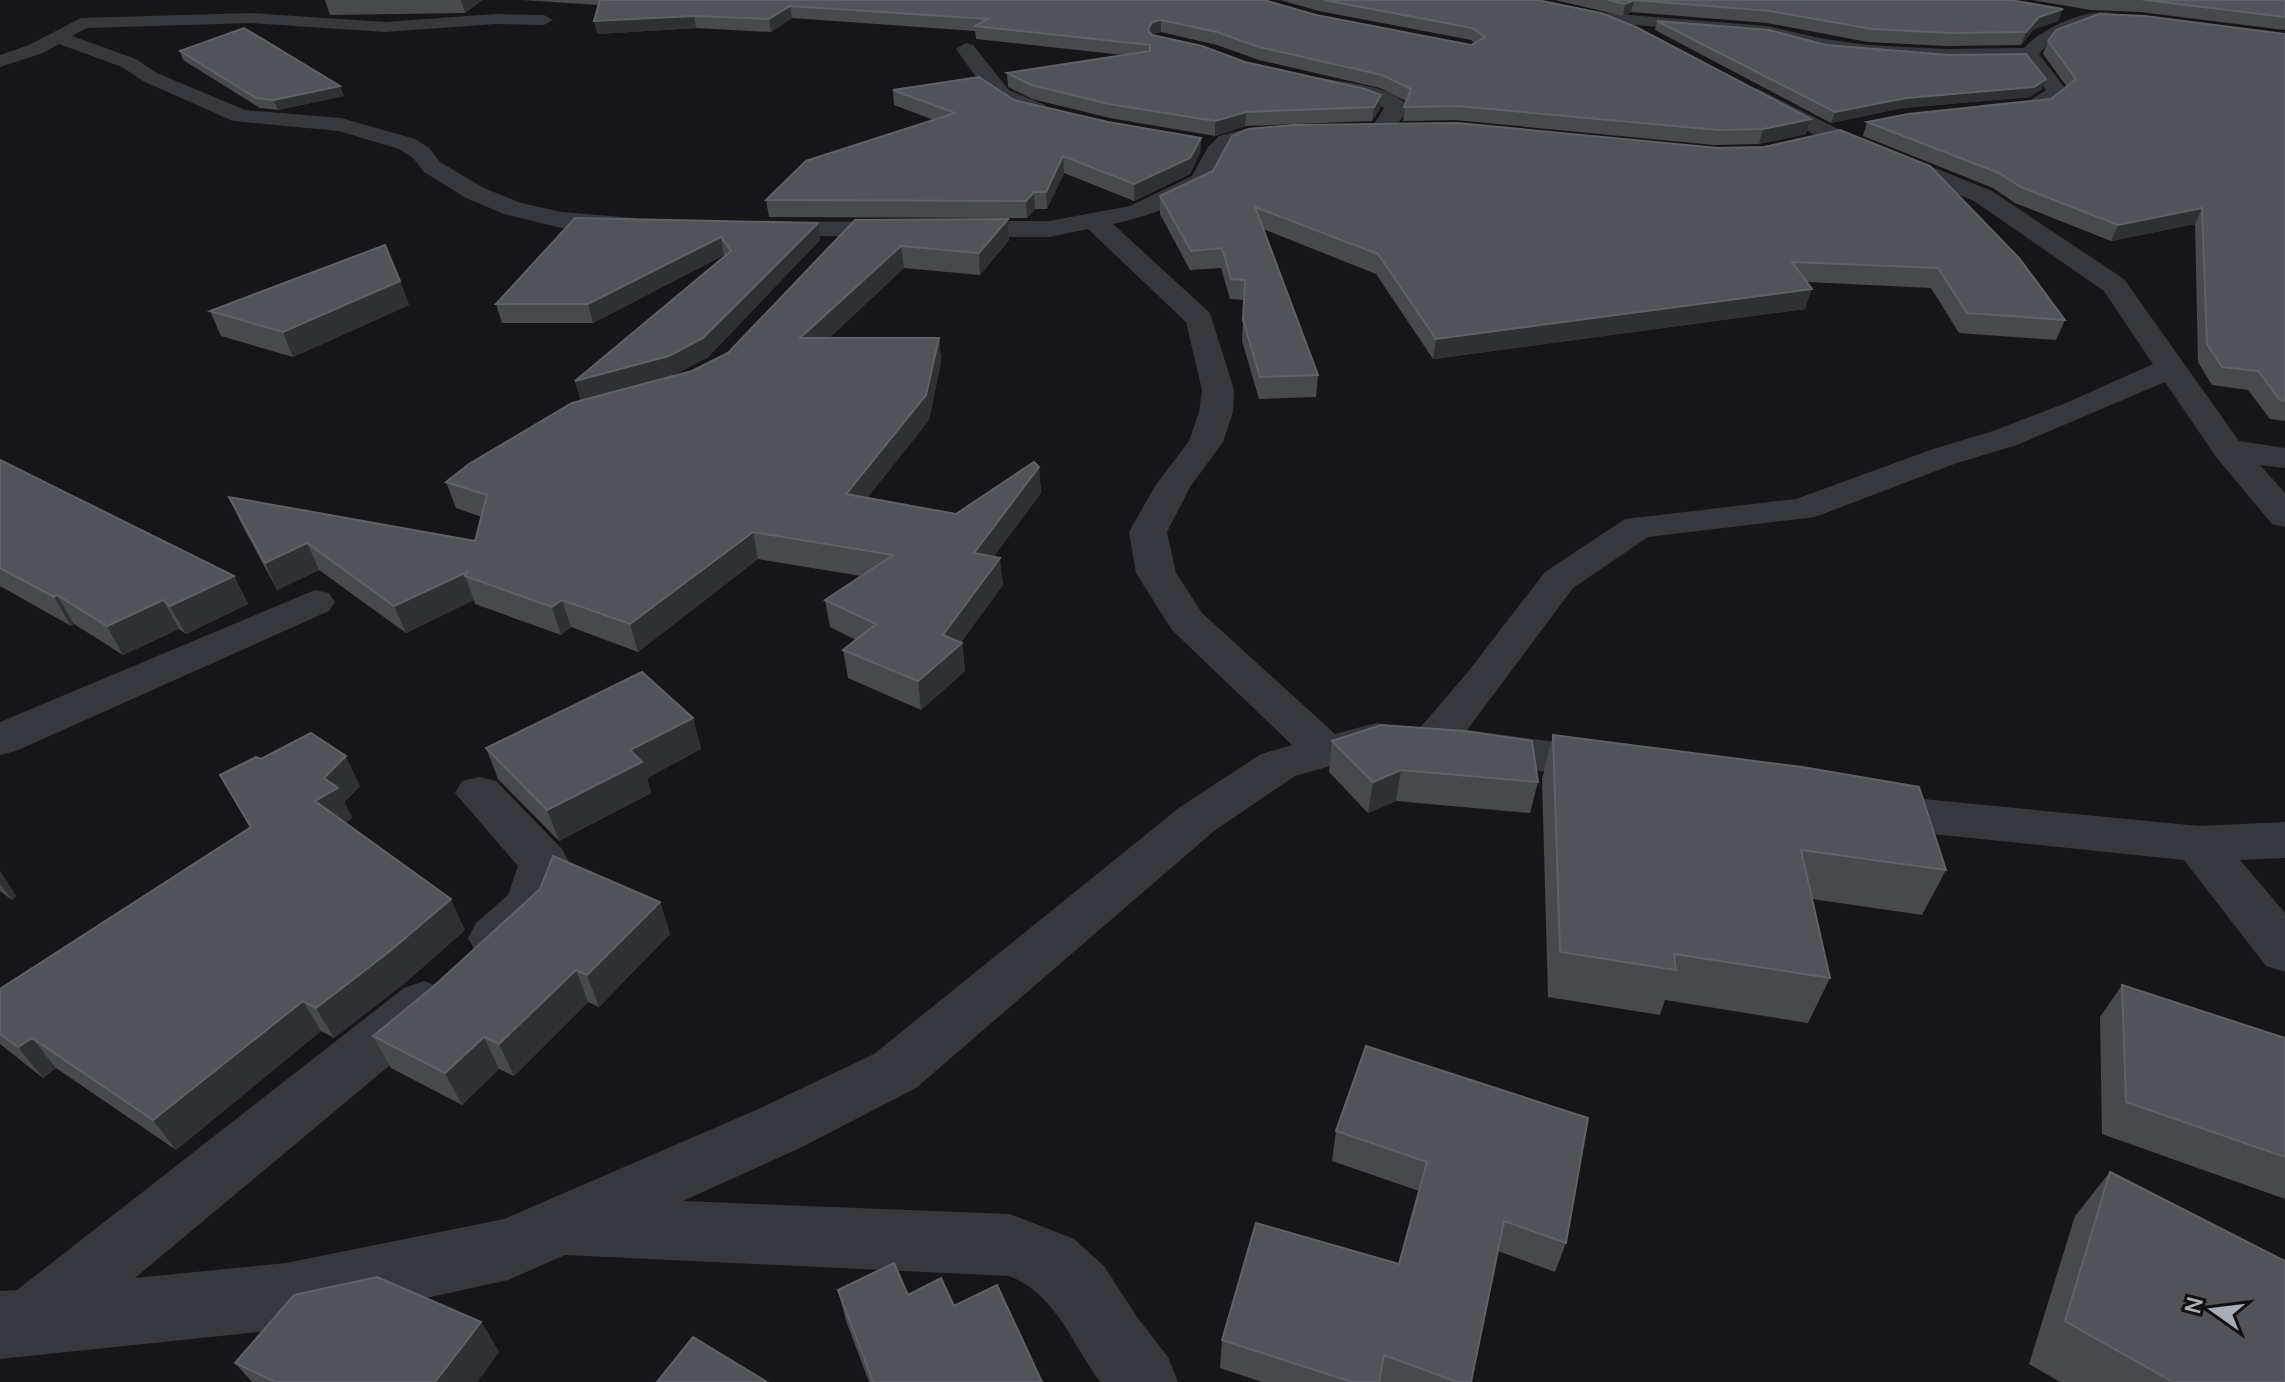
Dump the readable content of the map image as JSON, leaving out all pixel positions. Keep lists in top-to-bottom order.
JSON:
{
  "north": "left"
}
